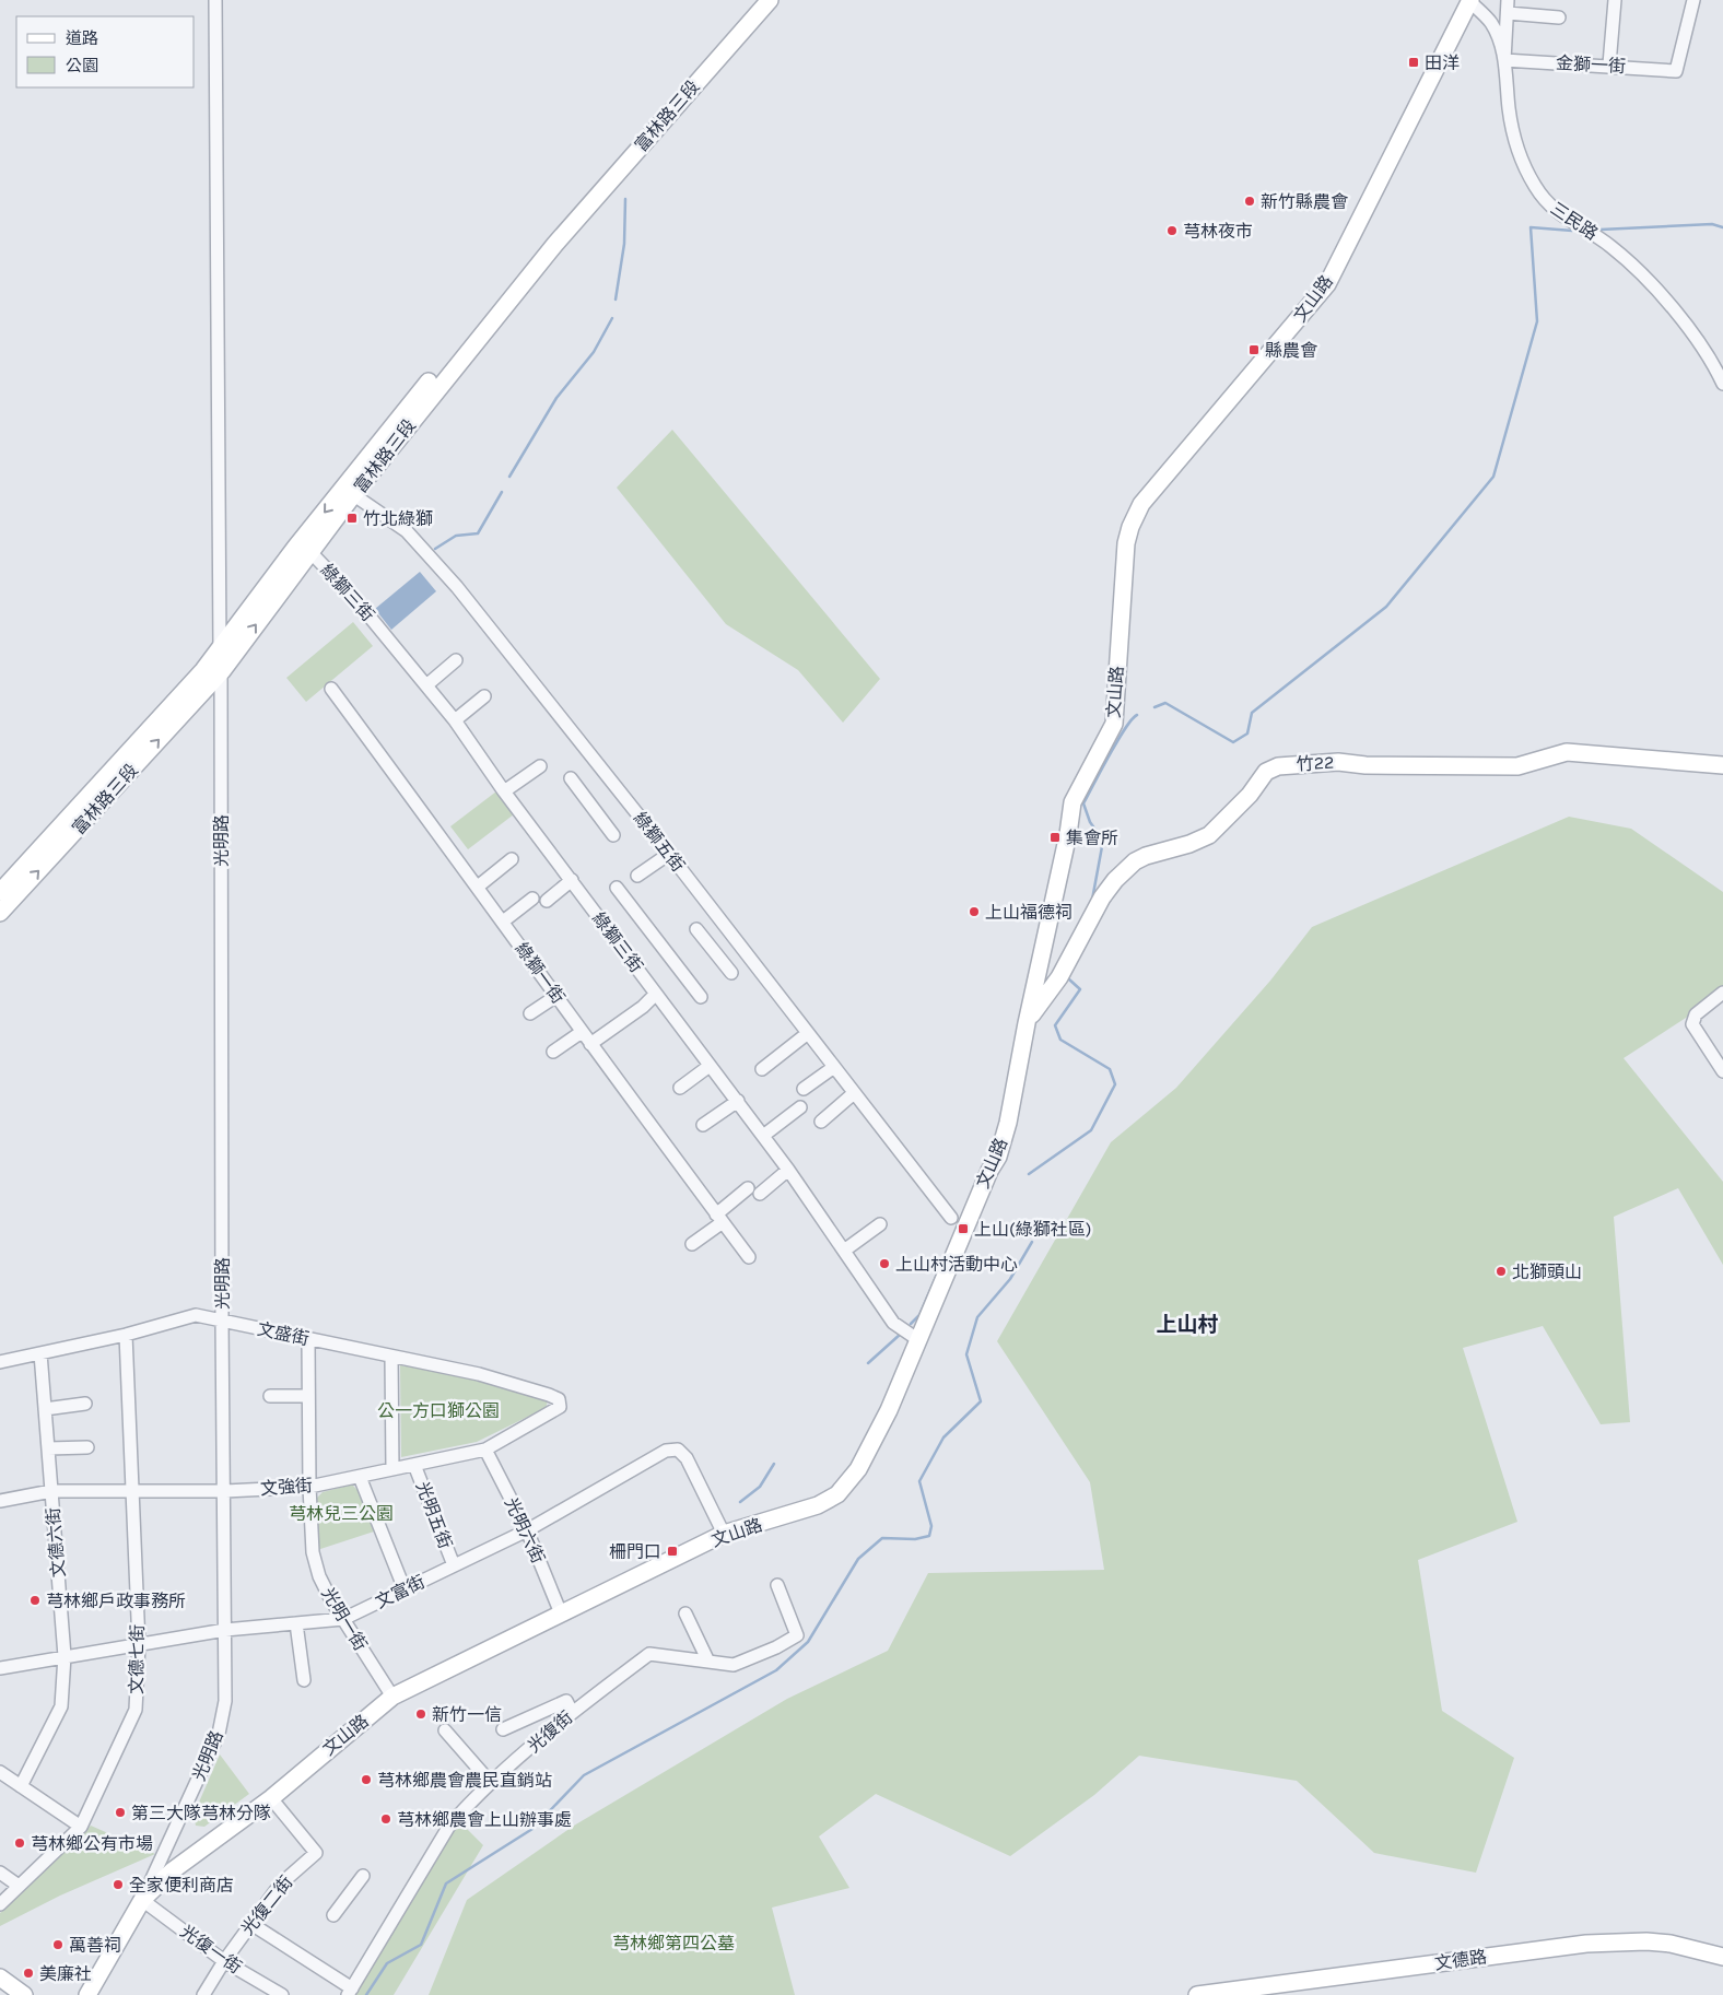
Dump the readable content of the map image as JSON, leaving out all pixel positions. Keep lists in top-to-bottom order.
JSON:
{
  "streets": {
    "main road": [
      "富林路三段",
      "文山路",
      "竹22",
      "文德路"
    ],
    "street": [
      "金獅一街",
      "三民路",
      "綠獅三街",
      "光明路",
      "綠獅五街",
      "綠獅一街",
      "文盛街",
      "文強街",
      "光明五街",
      "光明六街",
      "文德六街",
      "文富街",
      "光明一街",
      "文德七街",
      "光復街",
      "光復二街",
      "光復一街"
    ]
  },
  "crossings": [
    ["金獅一街", "三民路"],
    ["富林路三段", "綠獅三街"],
    ["富林路三段", "光明路"],
    ["富林路三段", "綠獅五街"],
    ["三民路", "文山路"],
    ["文山路", "綠獅三街"],
    ["文山路", "竹22"],
    ["文山路", "光明路"],
    ["文山路", "光明六街"],
    ["文山路", "文富街"],
    ["文山路", "光明一街"],
    ["文山路", "光復二街"],
    ["文山路", "光復一街"],
    ["光明路", "文盛街"],
    ["光明路", "文強街"],
    ["光明路", "文富街"],
    ["光明路", "光復一街"],
    ["文盛街", "文強街"],
    ["文盛街", "文德六街"],
    ["文盛街", "光明一街"],
    ["文盛街", "文德七街"],
    ["文強街", "光明五街"],
    ["文強街", "光明六街"],
    ["文強街", "文德六街"],
    ["文強街", "光明一街"],
    ["文強街", "文德七街"],
    ["光明五街", "文富街"],
    ["光明六街", "文富街"],
    ["文德六街", "文富街"],
    ["文富街", "光明一街"],
    ["文富街", "文德七街"],
    ["光復二街", "光復一街"]
  ],
  "districts": ["上山村"],
  "parks": ["公一方口獅公園", "芎林兒三公園", "芎林鄉第四公墓"],
  "places": {
    "transit": [
      "田洋",
      "縣農會",
      "竹北綠獅",
      "集會所",
      "上山(綠獅社區)",
      "柵門口"
    ],
    "other": [
      "新竹縣農會",
      "芎林夜市",
      "上山福德祠",
      "上山村活動中心",
      "北獅頭山",
      "芎林鄉戶政事務所",
      "新竹一信",
      "芎林鄉農會農民直銷站",
      "第三大隊芎林分隊",
      "芎林鄉農會上山辦事處",
      "芎林鄉公有市場",
      "全家便利商店",
      "萬善祠",
      "美廉社"
    ]
  },
  "legend": ["道路", "公園"]
}
